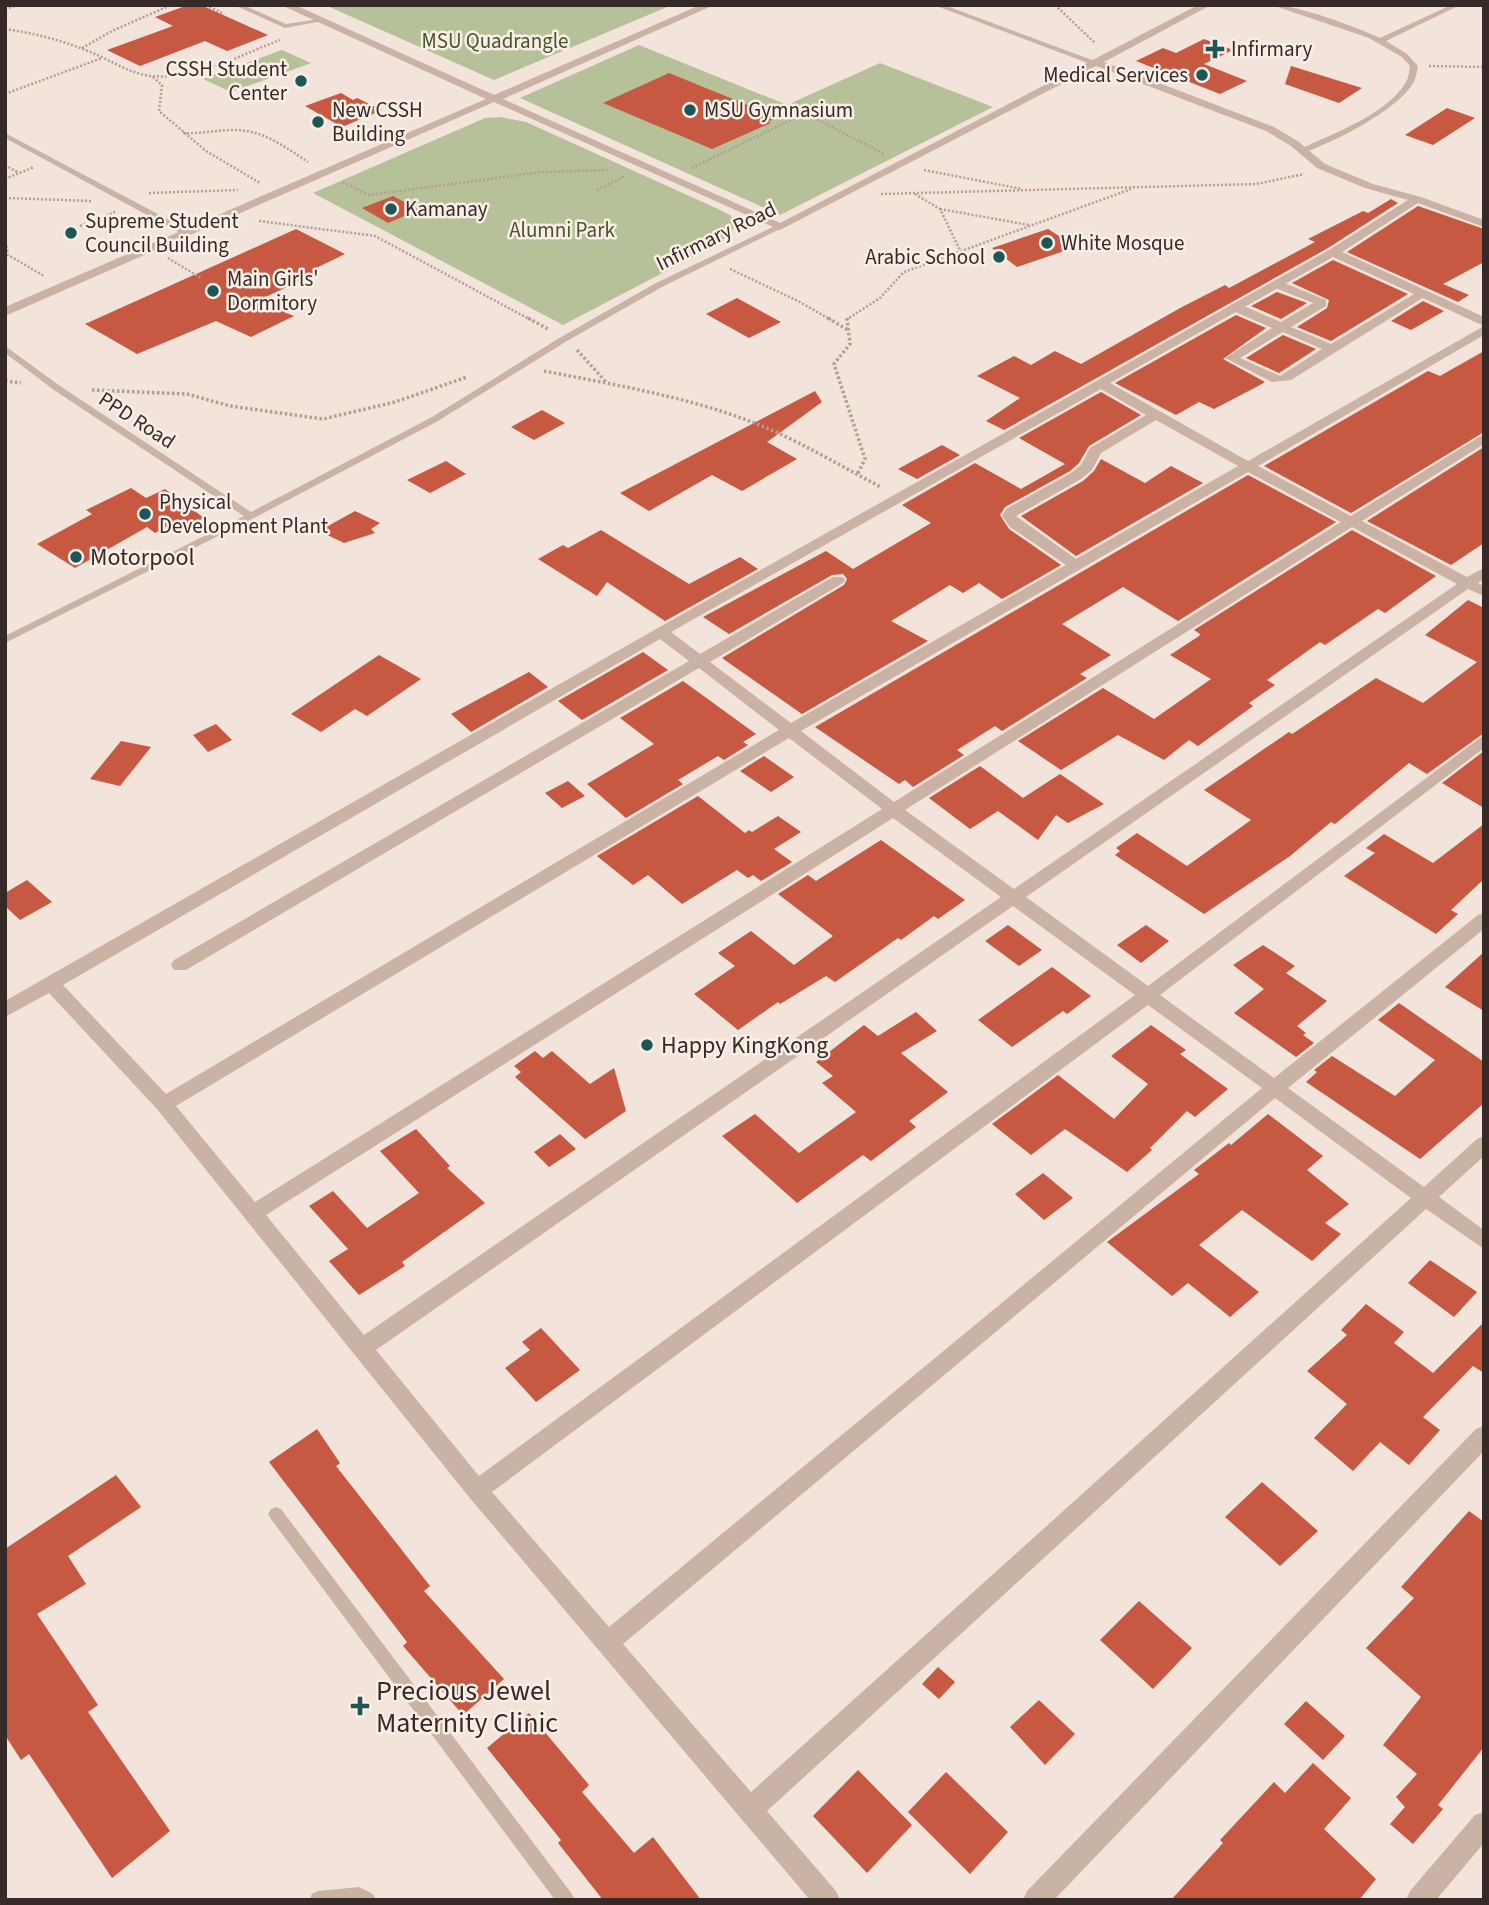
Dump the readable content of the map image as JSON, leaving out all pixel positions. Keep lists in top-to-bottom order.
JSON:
{
  "streets": {
    "street": ["Infirmary Road"],
    "lane": ["PPD Road"]
  },
  "crossings": [
    ["Infirmary Road", "PPD Road"]
  ],
  "parks": ["MSU Quadrangle", "Alumni Park"],
  "places": {
    "health": ["Infirmary", "Precious Jewel Maternity Clinic"],
    "other": [
      "Medical Services",
      "CSSH Student Center",
      "MSU Gymnasium",
      "New CSSH Building",
      "Kamanay",
      "Supreme Student Council Building",
      "White Mosque",
      "Arabic School",
      "Main Girls' Dormitory",
      "Physical Development Plant",
      "Motorpool",
      "Happy KingKong"
    ]
  }
}
